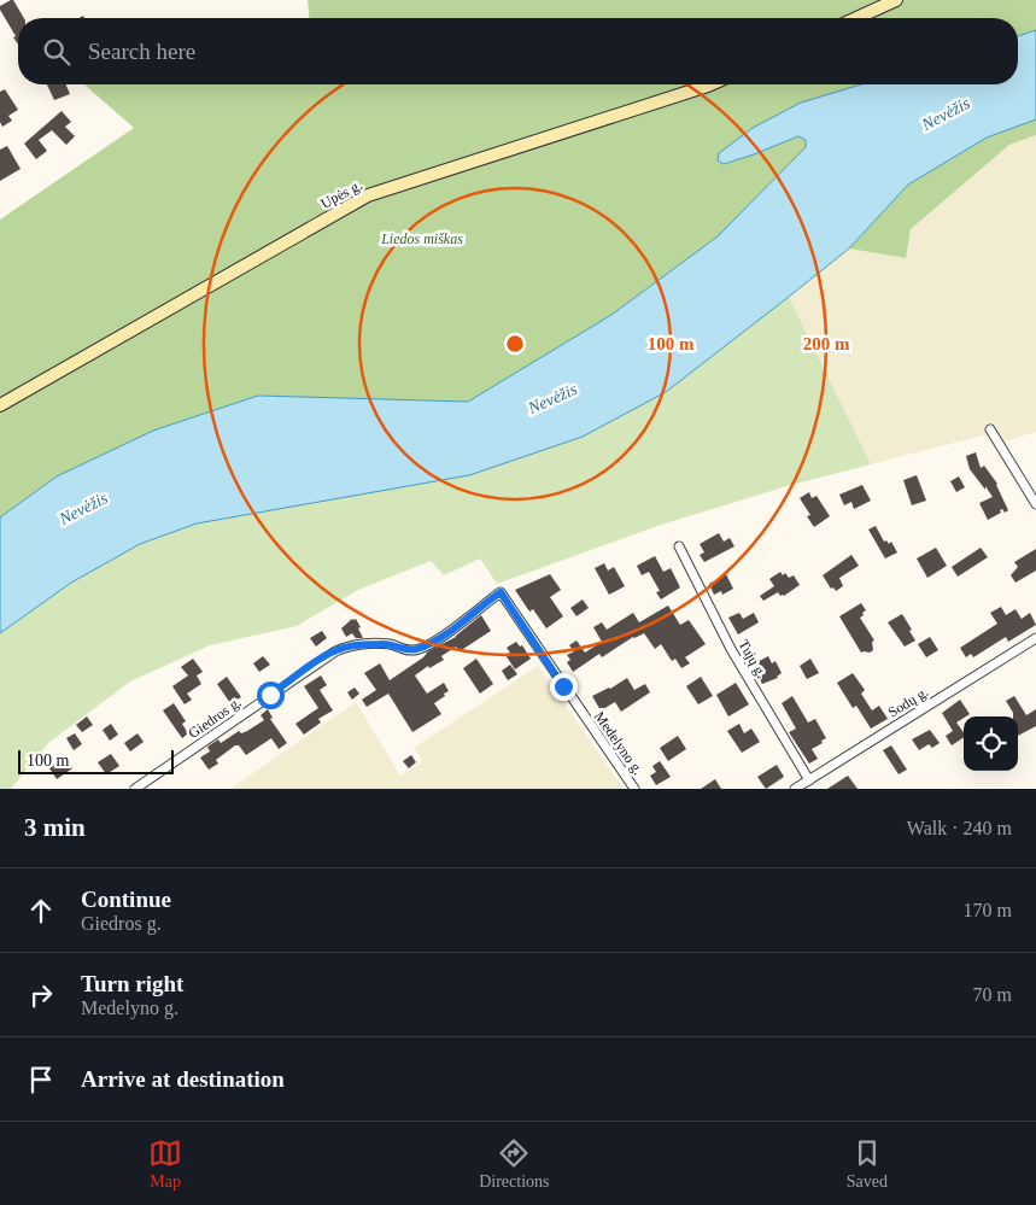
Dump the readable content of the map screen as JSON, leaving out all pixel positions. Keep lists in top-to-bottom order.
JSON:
{
  "streets": {
    "main road": ["Upės g."],
    "street": [
      "Tujų g.",
      "Sodų g.",
      "Giedros g.",
      "Medelyno g."
    ]
  },
  "crossings": [
    ["Tujų g.", "Sodų g."],
    ["Giedros g.", "Medelyno g."]
  ],
  "water": ["Nevėžis"],
  "parks": ["Liedos miškas"],
  "scale_bar": "100 m",
  "page": {
    "search": "Search here",
    "scale": "100 m",
    "heading": ["3 min", "Walk · 240 m"],
    "list": [
      ["Continue", "Giedros g.", "170 m"],
      ["Turn right", "Medelyno g.", "70 m"],
      "Arrive at destination"
    ],
    "nav": ["Map", "Directions", "Saved"]
  },
  "rings": ["100 m", "200 m"]
}
